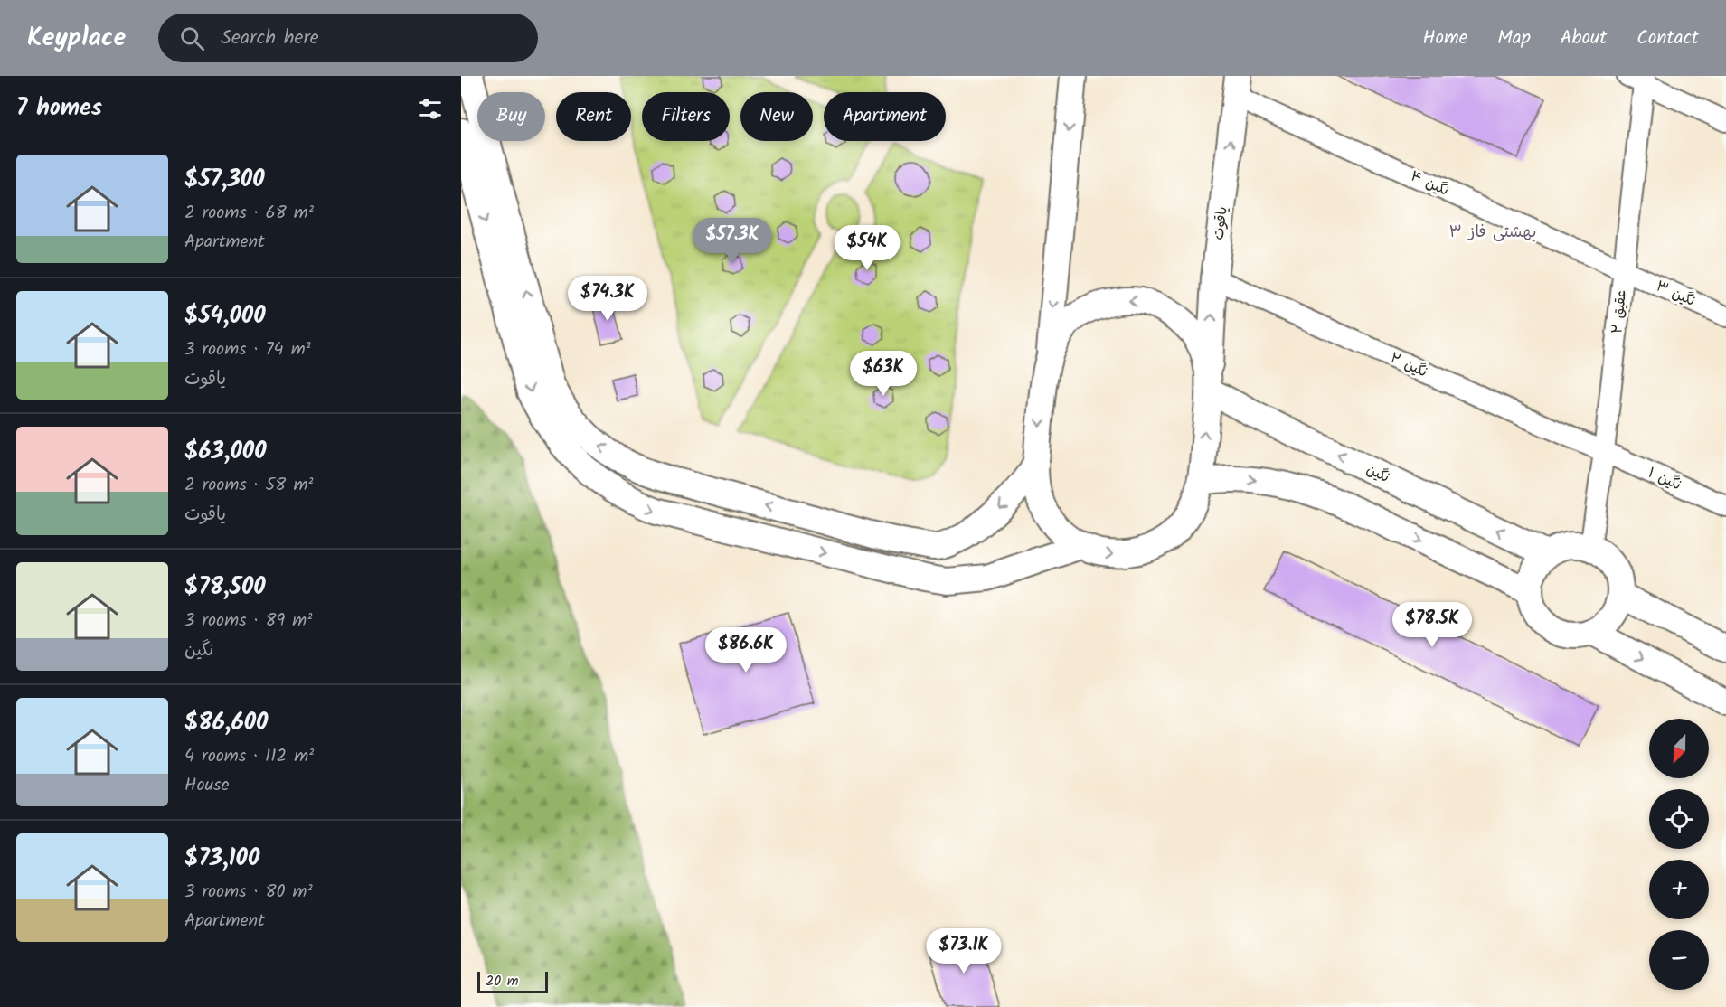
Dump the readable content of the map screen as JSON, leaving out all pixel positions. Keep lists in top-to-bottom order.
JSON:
{
  "streets": {
    "street": [
      "نگین ۴",
      "یاقوت",
      "نگین ۳",
      "عقیق ۲",
      "نگین ۲",
      "نگین",
      "نگین ۱"
    ]
  },
  "crossings": [
    ["نگین ۴", "یاقوت"],
    ["نگین ۴", "نگین ۳"],
    ["نگین ۴", "عقیق ۲"],
    ["یاقوت", "نگین ۲"],
    ["یاقوت", "نگین"],
    ["نگین ۳", "عقیق ۲"],
    ["عقیق ۲", "نگین ۲"],
    ["عقیق ۲", "نگین"],
    ["عقیق ۲", "نگین ۱"],
    ["نگین ۲", "نگین ۱"]
  ],
  "districts": ["بهشتی فاز ۳"],
  "scale_bar": "20 m",
  "north": "bottom",
  "page": {
    "header": "Keyplace",
    "search": "Search here",
    "nav": [
      "Home",
      "Map",
      "About",
      "Contact"
    ],
    "heading": "7 homes",
    "chip": [
      "Buy",
      "Rent",
      "Filters",
      "New",
      "Apartment"
    ],
    "list": [
      {
        "name": "$57,300",
        "note": "2 rooms · 68 m² · Apartment"
      },
      {
        "name": "$54,000",
        "note": "3 rooms · 74 m² · یاقوت"
      },
      {
        "name": "$63,000",
        "note": "2 rooms · 58 m² · یاقوت"
      },
      {
        "name": "$78,500",
        "note": "3 rooms · 89 m² · نگین"
      },
      {
        "name": "$86,600",
        "note": "4 rooms · 112 m² · House"
      },
      {
        "name": "$73,100",
        "note": "3 rooms · 80 m² · Apartment"
      }
    ],
    "price": [
      "$57.3K",
      "$54K",
      "$74.3K",
      "$63K",
      "$78.5K",
      "$86.6K",
      "$73.1K"
    ],
    "map_buttons": ["+", "−"],
    "scale": "20 m"
  }
}
